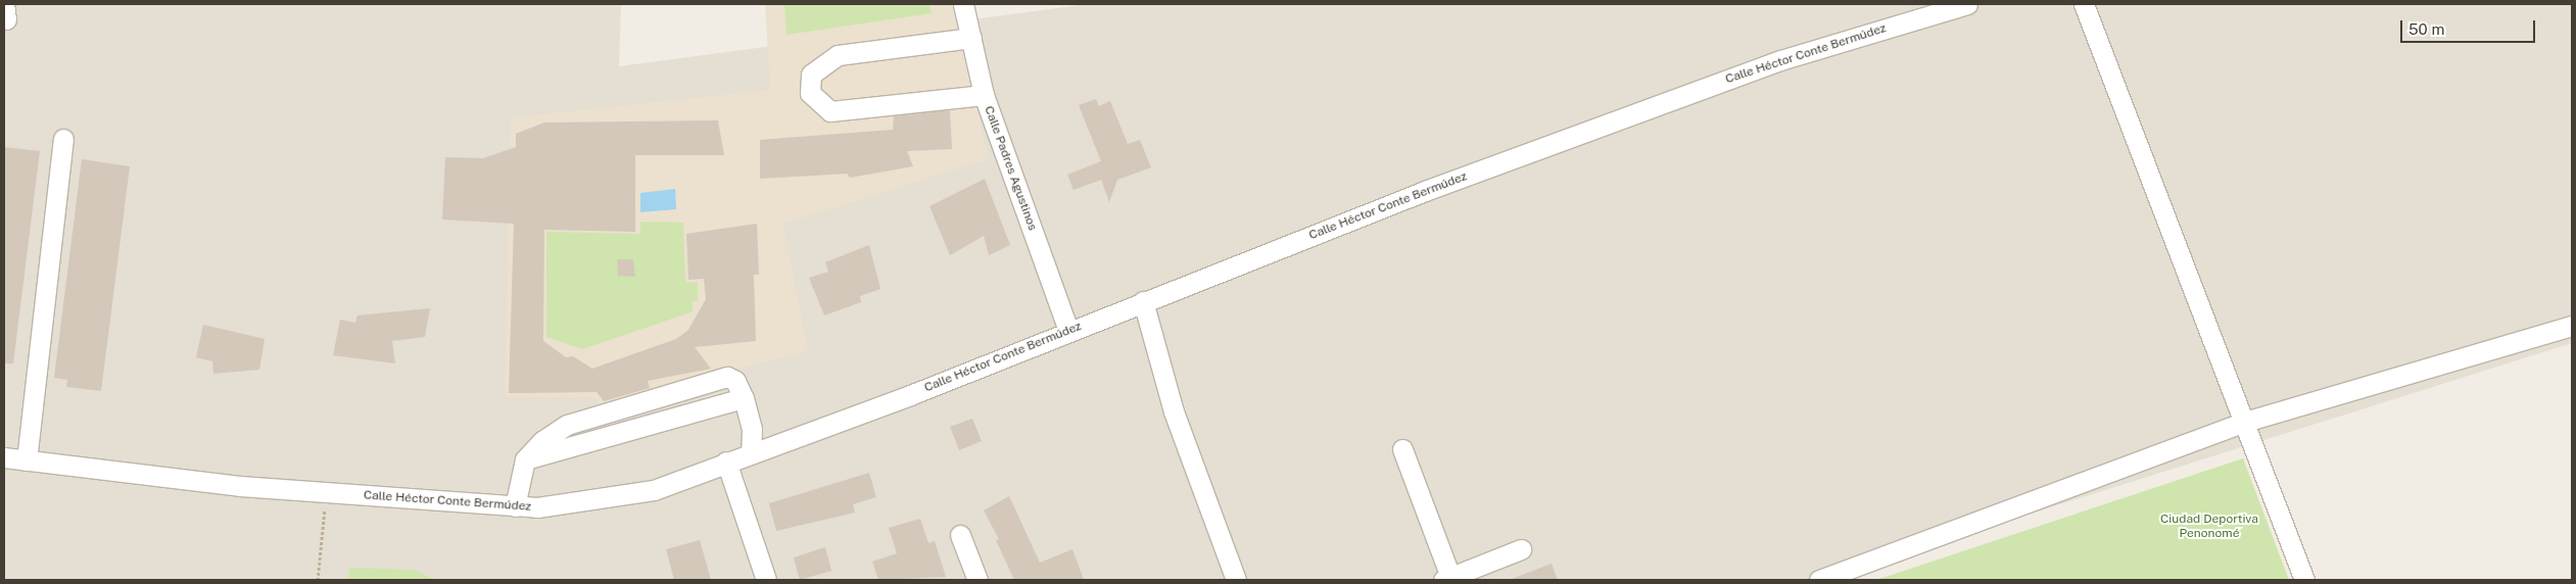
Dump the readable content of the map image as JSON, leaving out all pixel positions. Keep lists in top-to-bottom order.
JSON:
{
  "streets": {
    "street": ["Calle Héctor Conte Bermúdez", "Calle Padres Agustinos"]
  },
  "crossings": [
    ["Calle Héctor Conte Bermúdez", "Calle Padres Agustinos"]
  ],
  "parks": ["Ciudad Deportiva Penonomé"],
  "scale_bar": "50 m"
}
